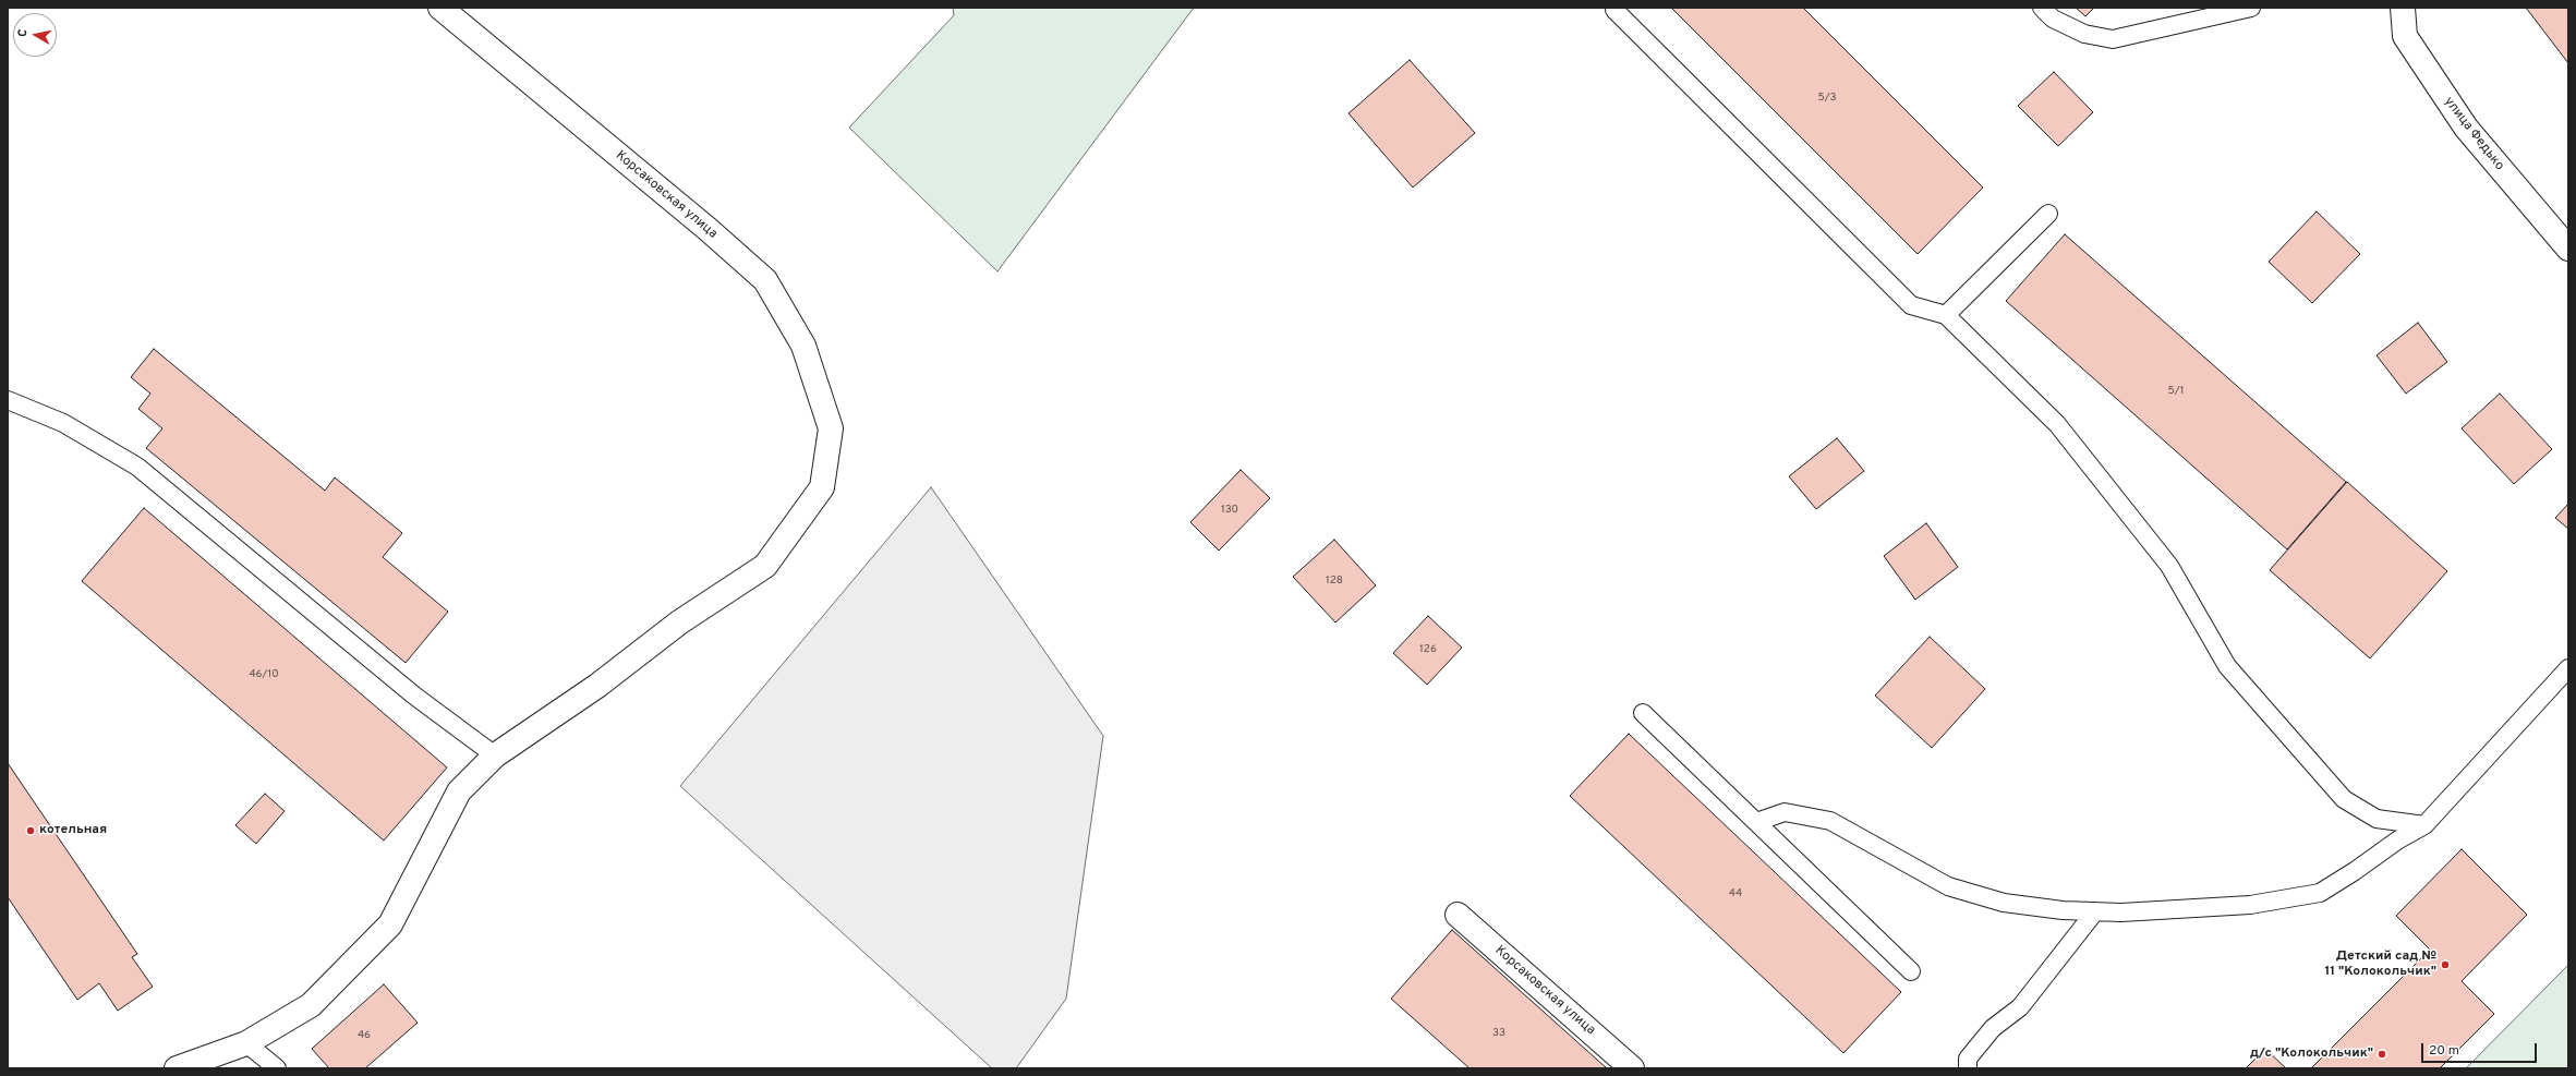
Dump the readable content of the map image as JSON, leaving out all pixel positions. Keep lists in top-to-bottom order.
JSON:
{
  "streets": {
    "street": ["улица Федько", "Корсаковская улица"]
  },
  "places": ["котельная", "Детский сад № 11 \"Колокольчик\"", "д/с \"Колокольчик\""],
  "house_numbers": [
    "5/3",
    "5/1",
    "130",
    "128",
    "126",
    "46/10",
    "44",
    "33",
    "46"
  ],
  "scale_bar": "20 m",
  "north": "left"
}
